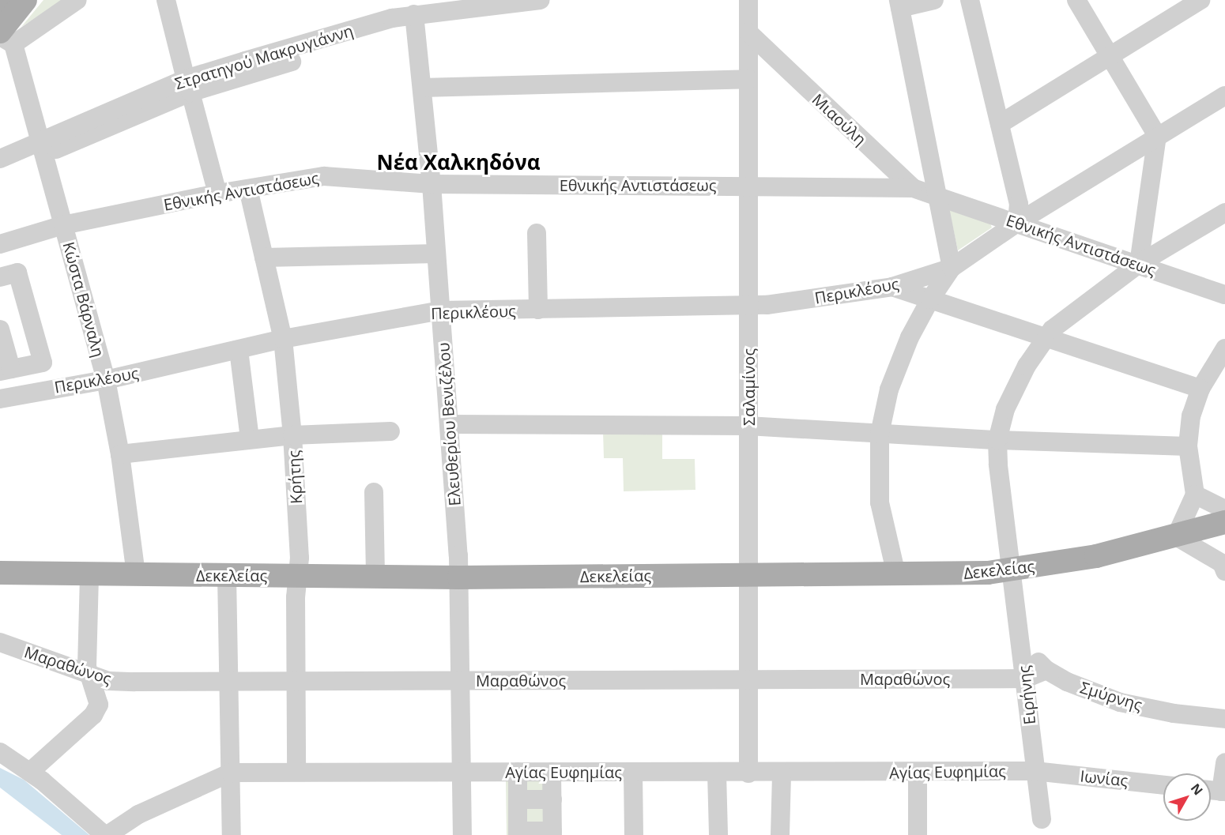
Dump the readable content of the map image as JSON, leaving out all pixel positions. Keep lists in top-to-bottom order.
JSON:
{
  "streets": {
    "main road": ["Δεκελείας"],
    "street": [
      "Στρατηγού Μακρυγιάννη",
      "Μιαούλη",
      "Εθνικής Αντιστάσεως",
      "Περικλέους",
      "Κώστα Βάρναλη",
      "Σαλαμίνος",
      "Ελευθερίου Βενιζέλου",
      "Κρήτης",
      "Μαραθώνος",
      "Ειρήνης",
      "Σμύρνης",
      "Αγίας Ευφημίας",
      "Ιωνίας"
    ]
  },
  "crossings": [
    ["Στρατηγού Μακρυγιάννη", "Ελευθερίου Βενιζέλου"],
    ["Μιαούλη", "Εθνικής Αντιστάσεως"],
    ["Μιαούλη", "Σαλαμίνος"],
    ["Εθνικής Αντιστάσεως", "Κώστα Βάρναλη"],
    ["Εθνικής Αντιστάσεως", "Σαλαμίνος"],
    ["Εθνικής Αντιστάσεως", "Ελευθερίου Βενιζέλου"],
    ["Εθνικής Αντιστάσεως", "Κρήτης"],
    ["Περικλέους", "Κώστα Βάρναλη"],
    ["Περικλέους", "Σαλαμίνος"],
    ["Περικλέους", "Ελευθερίου Βενιζέλου"],
    ["Περικλέους", "Κρήτης"],
    ["Κώστα Βάρναλη", "Δεκελείας"],
    ["Σαλαμίνος", "Δεκελείας"],
    ["Σαλαμίνος", "Μαραθώνος"],
    ["Σαλαμίνος", "Αγίας Ευφημίας"],
    ["Ελευθερίου Βενιζέλου", "Δεκελείας"],
    ["Ελευθερίου Βενιζέλου", "Μαραθώνος"],
    ["Ελευθερίου Βενιζέλου", "Αγίας Ευφημίας"],
    ["Κρήτης", "Δεκελείας"],
    ["Κρήτης", "Μαραθώνος"],
    ["Κρήτης", "Αγίας Ευφημίας"],
    ["Δεκελείας", "Ειρήνης"],
    ["Μαραθώνος", "Ειρήνης"],
    ["Μαραθώνος", "Σμύρνης"],
    ["Ειρήνης", "Σμύρνης"],
    ["Ειρήνης", "Αγίας Ευφημίας"],
    ["Ειρήνης", "Ιωνίας"],
    ["Αγίας Ευφημίας", "Ιωνίας"]
  ],
  "districts": ["Νέα Χαλκηδόνα"],
  "north": "top right"
}
